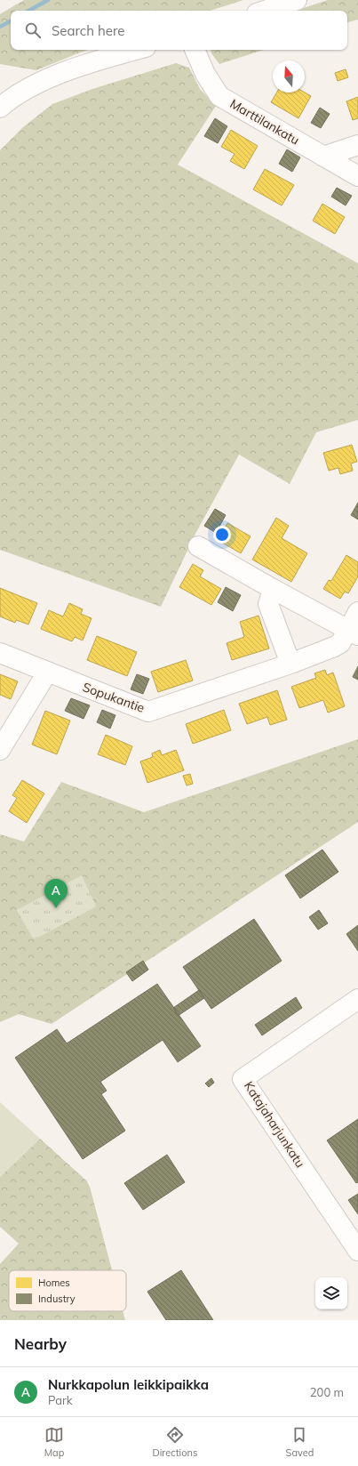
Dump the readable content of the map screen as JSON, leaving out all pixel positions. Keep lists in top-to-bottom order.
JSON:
{
  "streets": {
    "street": ["Marttilankatu", "Sopukantie", "Katajaharjunkatu"]
  },
  "legend": ["Homes", "Industry"],
  "north": "top",
  "page": {
    "search": "Search here",
    "pins": "A",
    "heading": "Nearby",
    "list": [
      {
        "mark": "A",
        "name": "Nurkkapolun leikkipaikka",
        "note": "Park",
        "value": "200 m"
      }
    ],
    "nav": ["Map", "Directions", "Saved"]
  }
}
